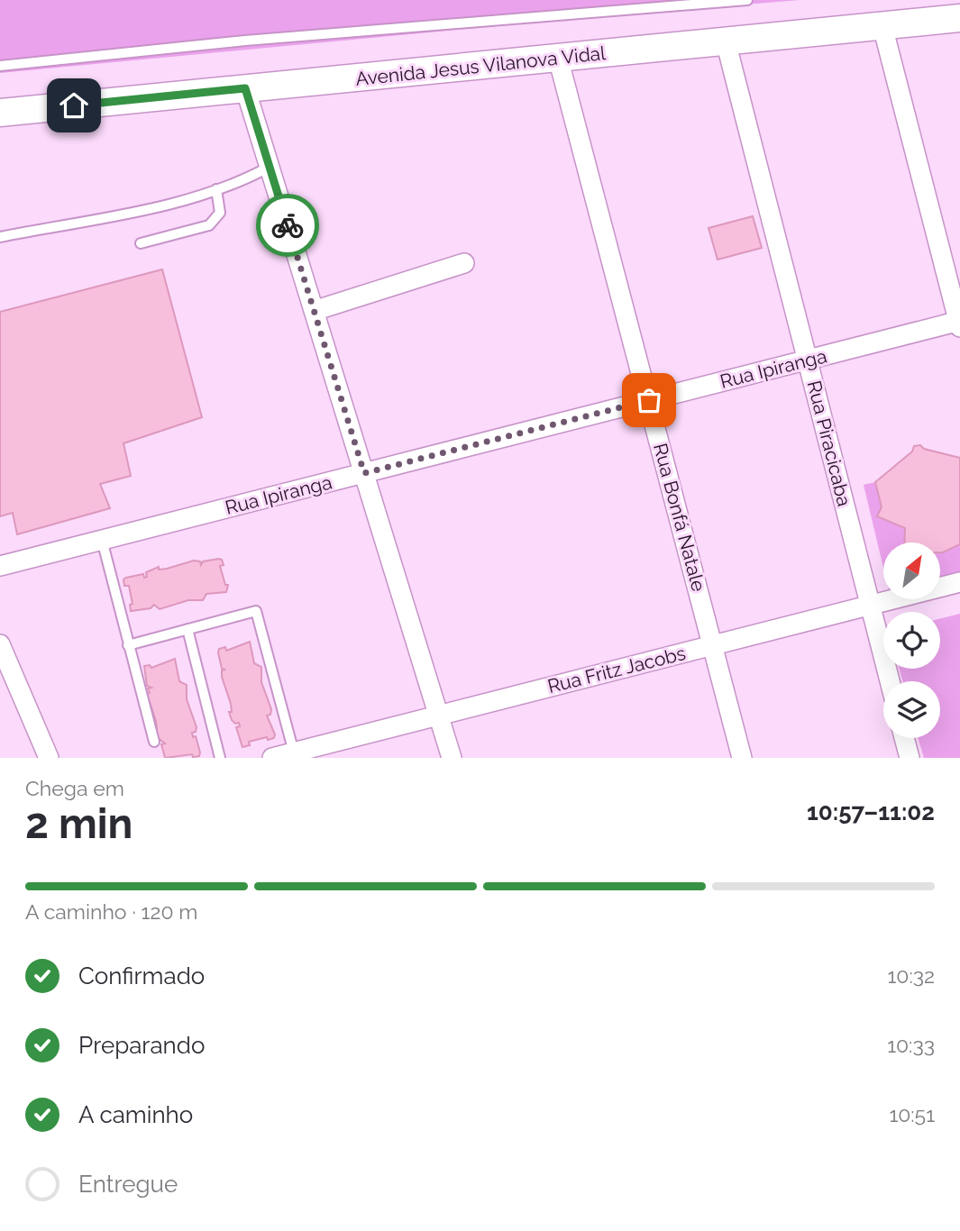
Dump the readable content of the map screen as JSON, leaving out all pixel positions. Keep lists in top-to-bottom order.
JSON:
{
  "streets": {
    "street": [
      "Avenida Jesus Vilanova Vidal",
      "Rua Ipiranga",
      "Rua Piracicaba",
      "Rua Bonfá Natale",
      "Rua Fritz Jacobs"
    ]
  },
  "crossings": [
    ["Avenida Jesus Vilanova Vidal", "Rua Piracicaba"],
    ["Avenida Jesus Vilanova Vidal", "Rua Bonfá Natale"],
    ["Rua Ipiranga", "Rua Piracicaba"],
    ["Rua Ipiranga", "Rua Bonfá Natale"],
    ["Rua Piracicaba", "Rua Fritz Jacobs"],
    ["Rua Bonfá Natale", "Rua Fritz Jacobs"]
  ],
  "north": "top right",
  "page": {
    "heading": ["2 min", "Chega em", "10:57–11:02"],
    "bar": "A caminho · 120 m",
    "list": [
      ["Confirmado", "10:32"],
      ["Preparando", "10:33"],
      ["A caminho", "10:51"],
      "Entregue"
    ]
  }
}
